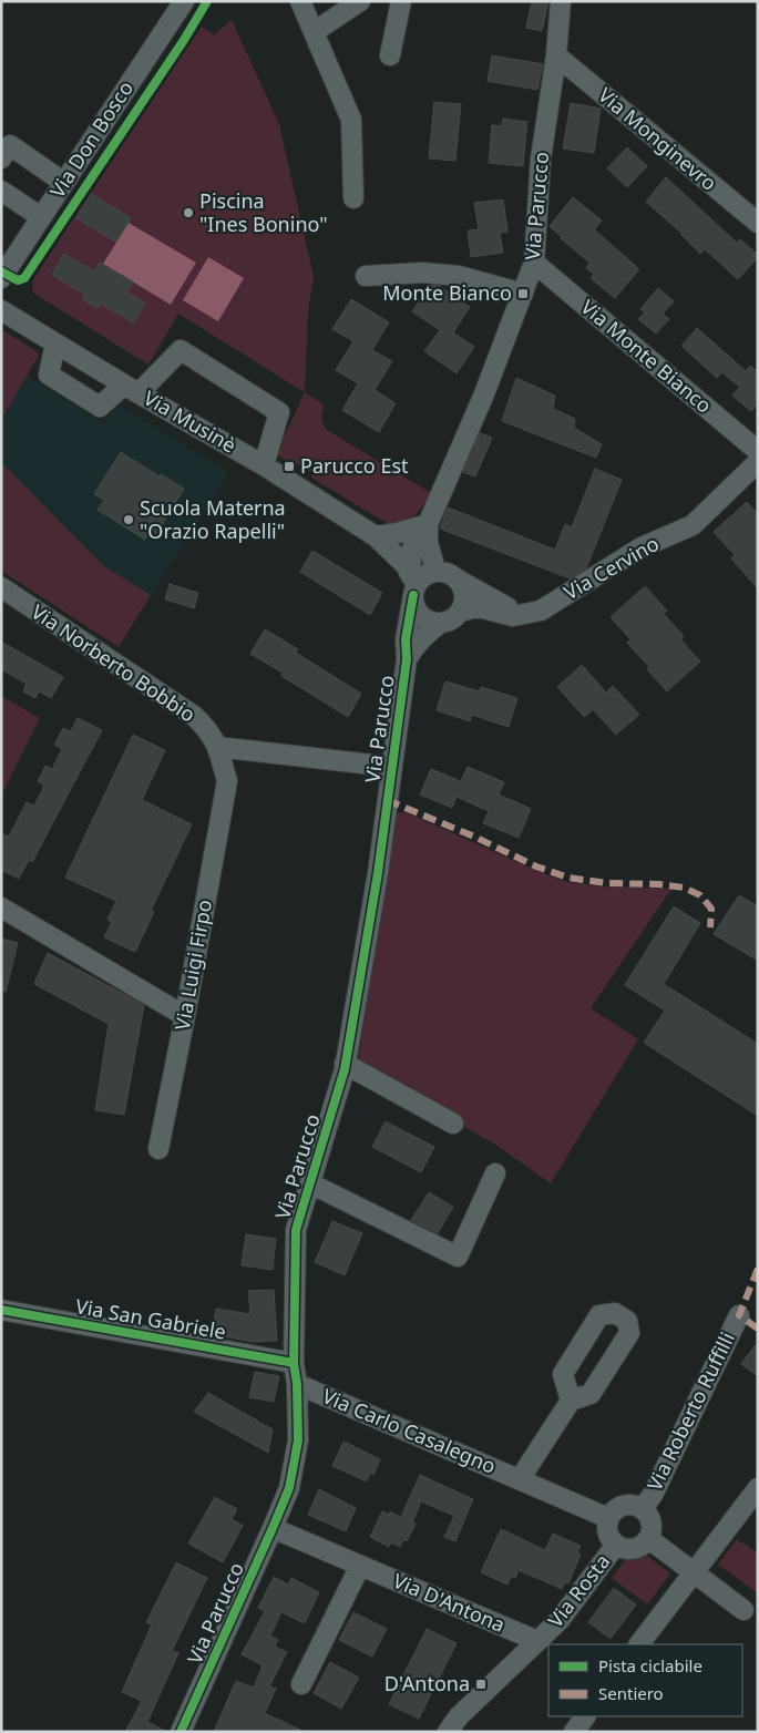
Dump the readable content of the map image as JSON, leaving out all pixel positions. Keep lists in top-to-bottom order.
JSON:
{
  "streets": {
    "street": [
      "Via Don Bosco",
      "Via Monginevro",
      "Via Parucco",
      "Via Monte Bianco",
      "Via Musinè",
      "Via Cervino",
      "Via Norberto Bobbio",
      "Via Luigi Firpo",
      "Via San Gabriele",
      "Via Roberto Ruffilli",
      "Via Carlo Casalegno",
      "Via Rosta",
      "Via D'Antona"
    ]
  },
  "crossings": [
    ["Via Monginevro", "Via Parucco"],
    ["Via Parucco", "Via Monte Bianco"],
    ["Via Parucco", "Via Cervino"],
    ["Via Parucco", "Via San Gabriele"],
    ["Via Parucco", "Via Carlo Casalegno"],
    ["Via Parucco", "Via D'Antona"],
    ["Via Norberto Bobbio", "Via Luigi Firpo"],
    ["Via Roberto Ruffilli", "Via Carlo Casalegno"],
    ["Via Roberto Ruffilli", "Via Rosta"],
    ["Via Carlo Casalegno", "Via Rosta"],
    ["Via Rosta", "Via D'Antona"]
  ],
  "places": {
    "other": ["Piscina \"Ines Bonino\"", "Scuola Materna \"Orazio Rapelli\""],
    "transit": ["Monte Bianco", "Parucco Est", "D'Antona"]
  },
  "legend": ["Pista ciclabile", "Sentiero"]
}
